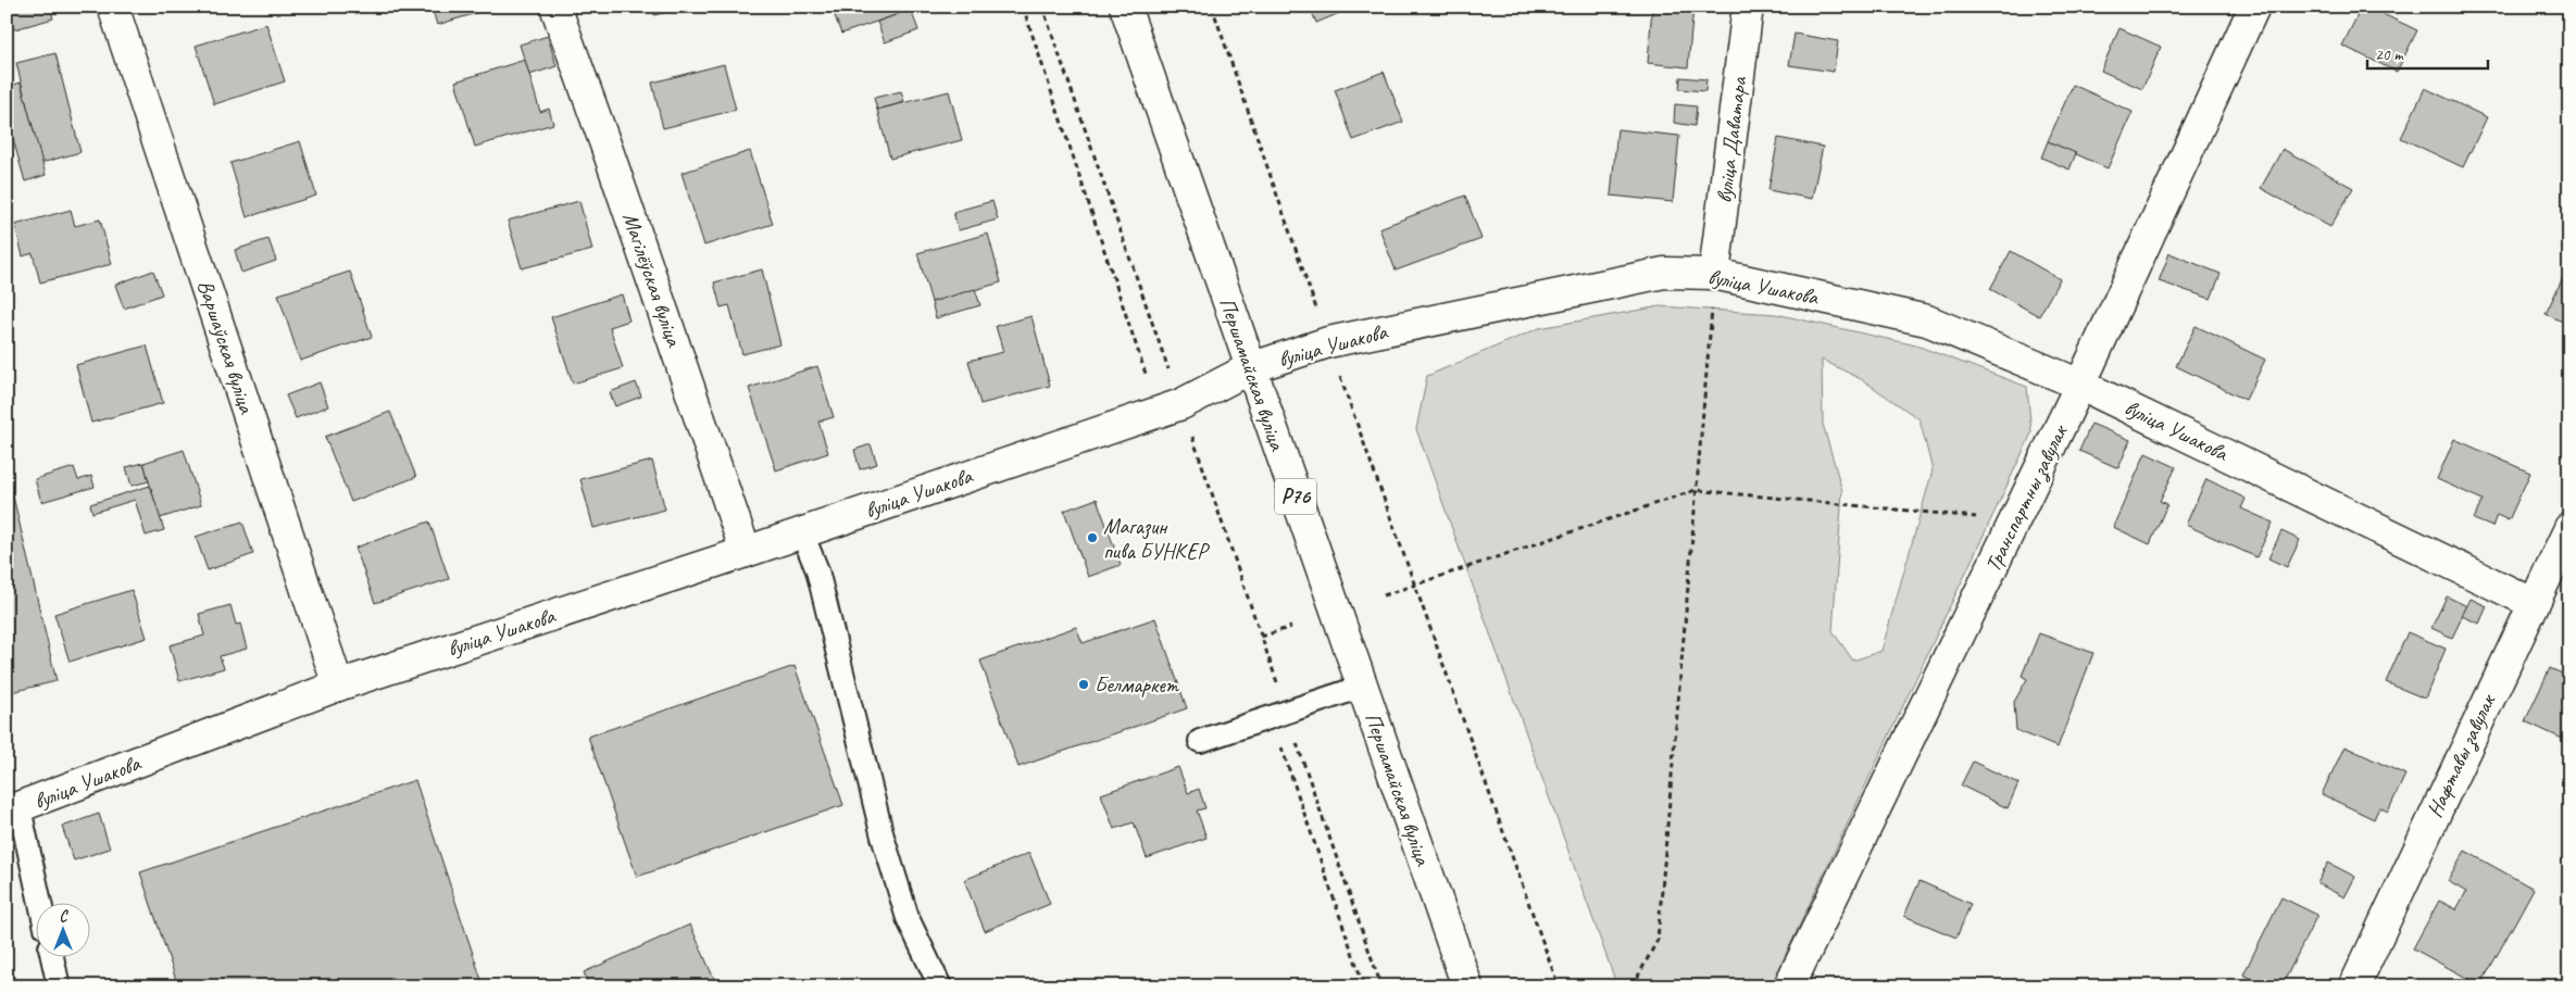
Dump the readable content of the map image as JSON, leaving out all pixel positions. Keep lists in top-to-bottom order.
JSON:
{
  "streets": {
    "street": [
      "вуліца Даватара",
      "Магілёўская вуліца",
      "вуліца Ушакова",
      "Варшаўская вуліца",
      "Першамайская вуліца",
      "Р76",
      "Транспартны завулак",
      "Нафтавы завулак"
    ]
  },
  "crossings": [
    ["вуліца Даватара", "вуліца Ушакова"],
    ["Магілёўская вуліца", "вуліца Ушакова"],
    ["вуліца Ушакова", "Варшаўская вуліца"],
    ["вуліца Ушакова", "Першамайская вуліца"],
    ["вуліца Ушакова", "Транспартны завулак"],
    ["вуліца Ушакова", "Нафтавы завулак"]
  ],
  "places": ["Магазин пива БУНКЕР", "Белмаркет"],
  "scale_bar": "20 m",
  "north": "top"
}
